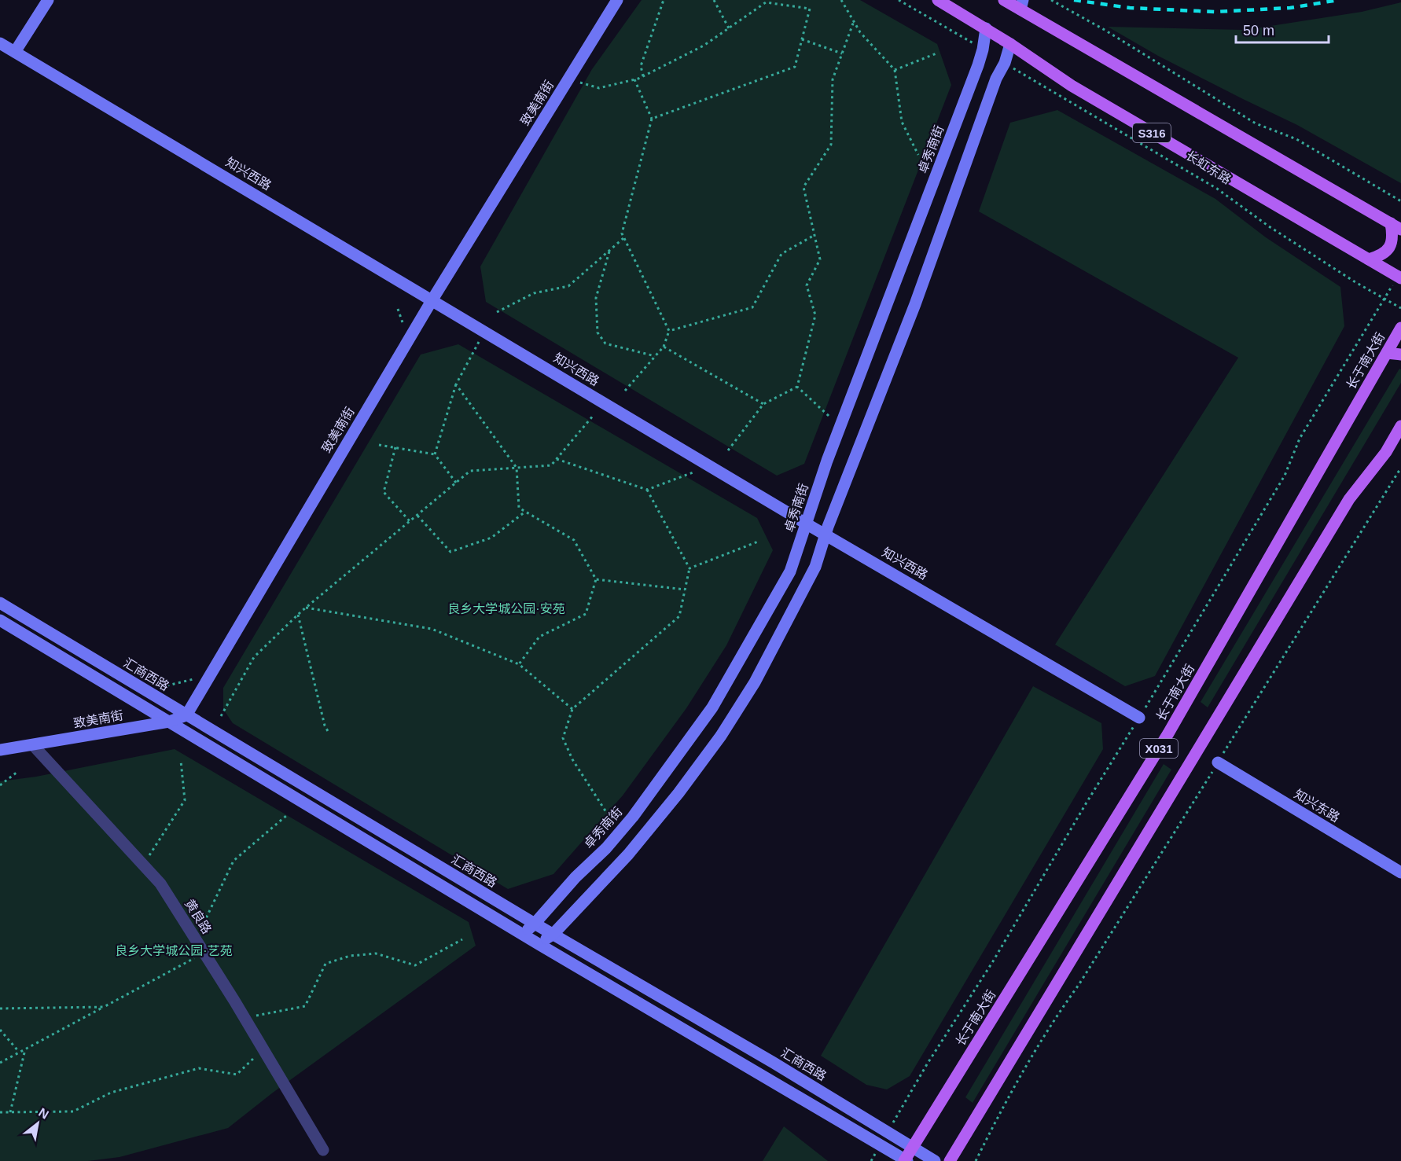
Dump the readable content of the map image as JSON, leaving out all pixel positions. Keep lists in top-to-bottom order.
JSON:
{
  "streets": {
    "main road": [
      "S316",
      "长虹东路",
      "长于南大街",
      "X031"
    ],
    "street": [
      "致美南街",
      "卓秀南街",
      "知兴西路",
      "汇商西路",
      "知兴东路",
      "黄良路"
    ]
  },
  "crossings": [
    ["致美南街", "知兴西路"],
    ["致美南街", "汇商西路"],
    ["致美南街", "黄良路"],
    ["卓秀南街", "长虹东路"],
    ["卓秀南街", "知兴西路"],
    ["卓秀南街", "汇商西路"],
    ["长于南大街", "汇商西路"]
  ],
  "parks": ["良乡大学城公园·安苑", "良乡大学城公园·艺苑"],
  "scale_bar": "50 m",
  "north": "top right"
}
